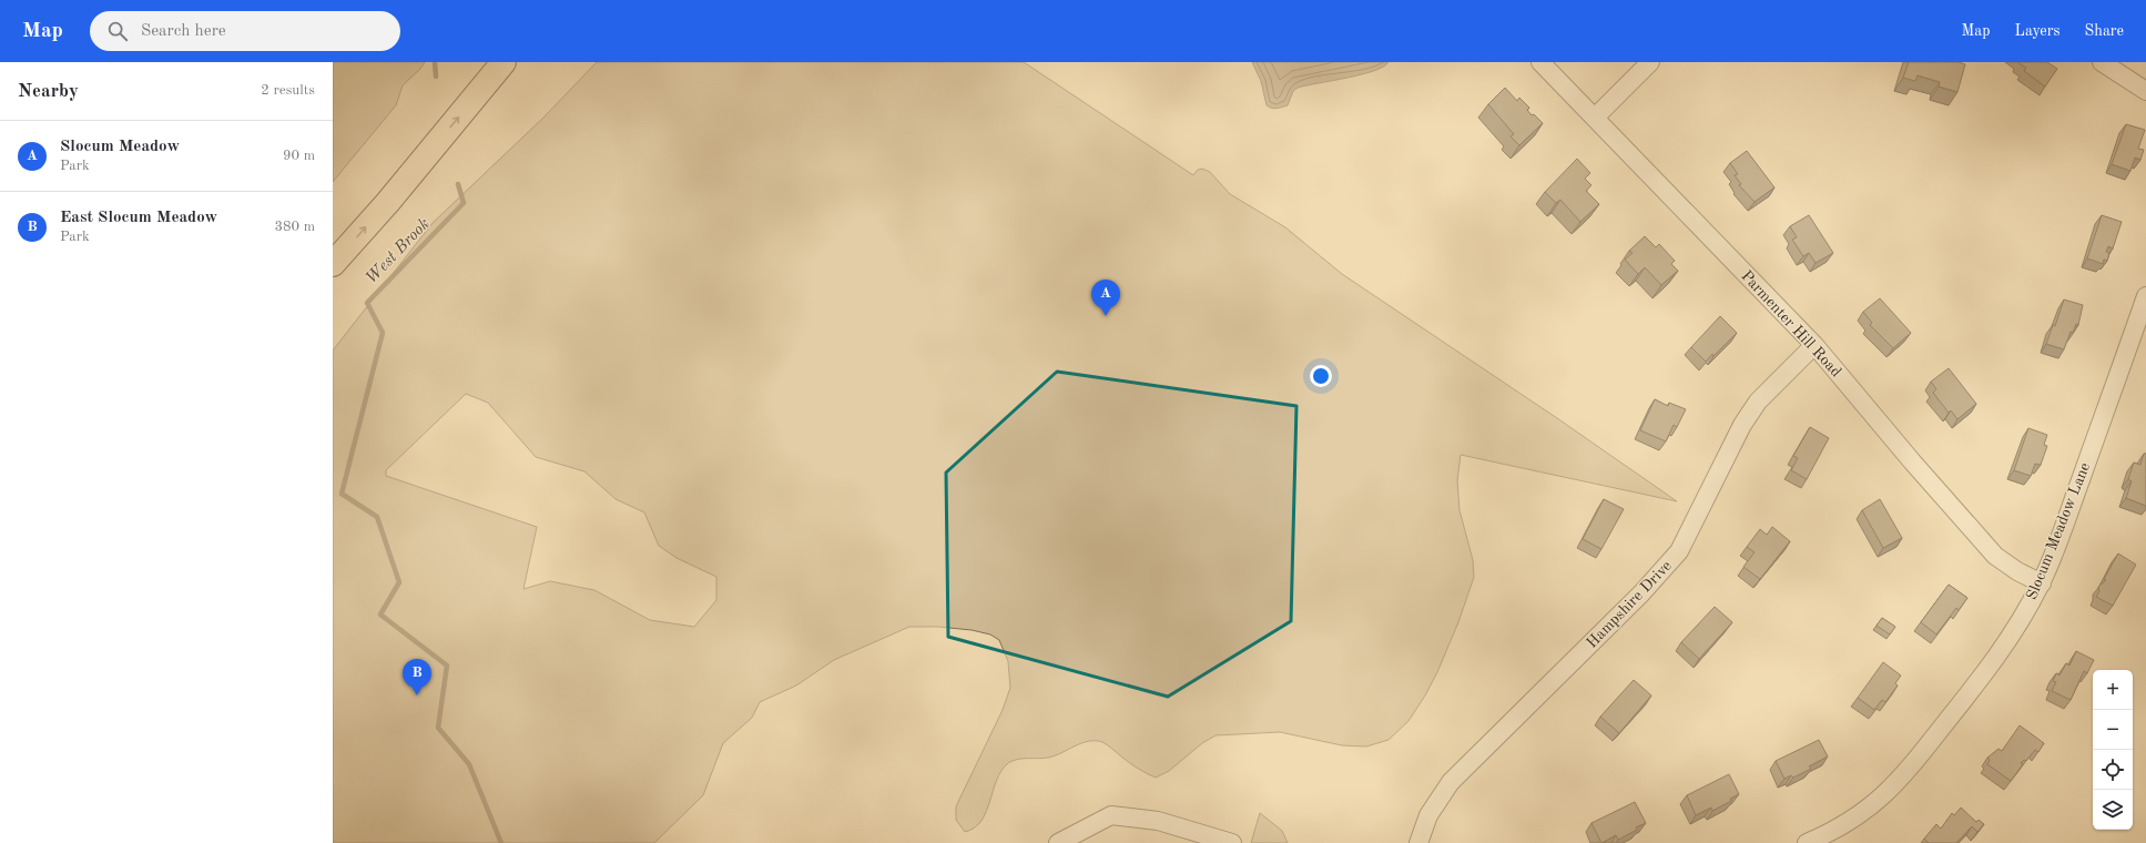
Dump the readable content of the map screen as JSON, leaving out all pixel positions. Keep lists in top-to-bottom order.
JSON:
{
  "streets": {
    "street": ["Parmenter Hill Road", "Slocum Meadow Lane", "Hampshire Drive"]
  },
  "crossings": [
    ["Parmenter Hill Road", "Slocum Meadow Lane"],
    ["Parmenter Hill Road", "Hampshire Drive"]
  ],
  "water": ["West Brook"],
  "page": {
    "header": "Map",
    "search": "Search here",
    "nav": ["Map", "Layers", "Share"],
    "heading": ["Nearby", "2 results"],
    "list": [
      {
        "mark": "A",
        "name": "Slocum Meadow",
        "note": "Park",
        "value": "90 m"
      },
      {
        "mark": "B",
        "name": "East Slocum Meadow",
        "note": "Park",
        "value": "380 m"
      }
    ],
    "pins": ["A", "B"],
    "map_buttons": ["+", "−"]
  }
}
